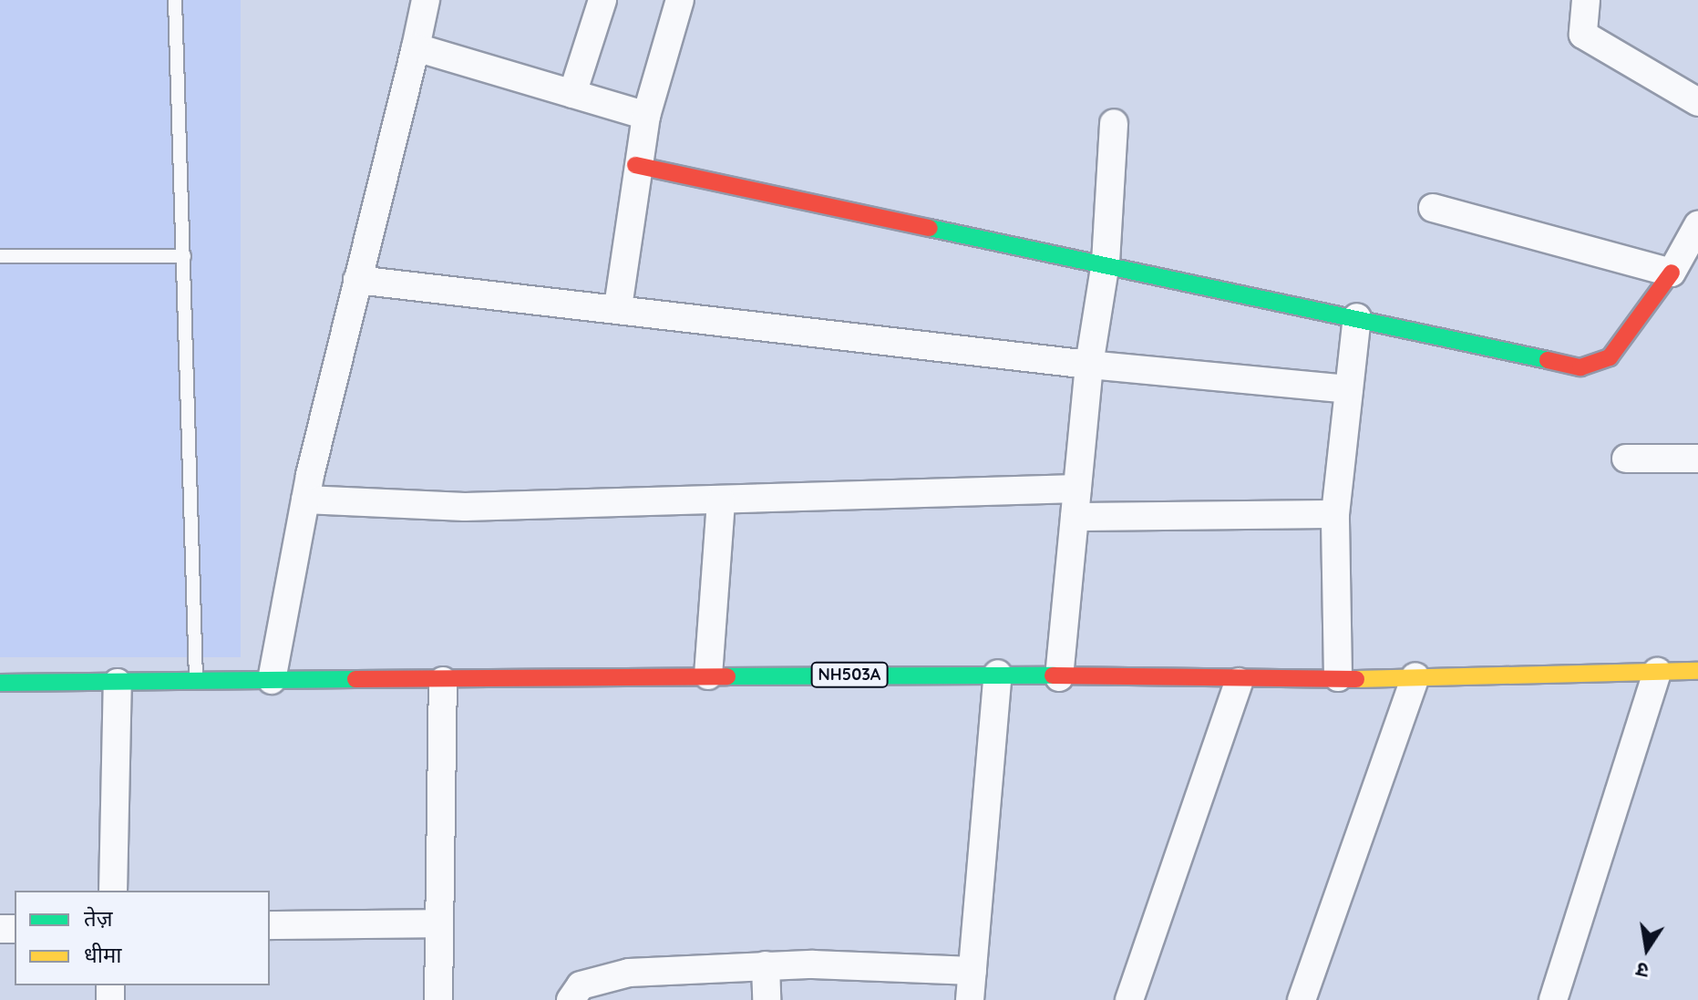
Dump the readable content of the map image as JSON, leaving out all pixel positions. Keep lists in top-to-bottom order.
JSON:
{
  "streets": {
    "main road": ["NH503A"]
  },
  "legend": ["तेज़", "धीमा"],
  "north": "bottom"
}
